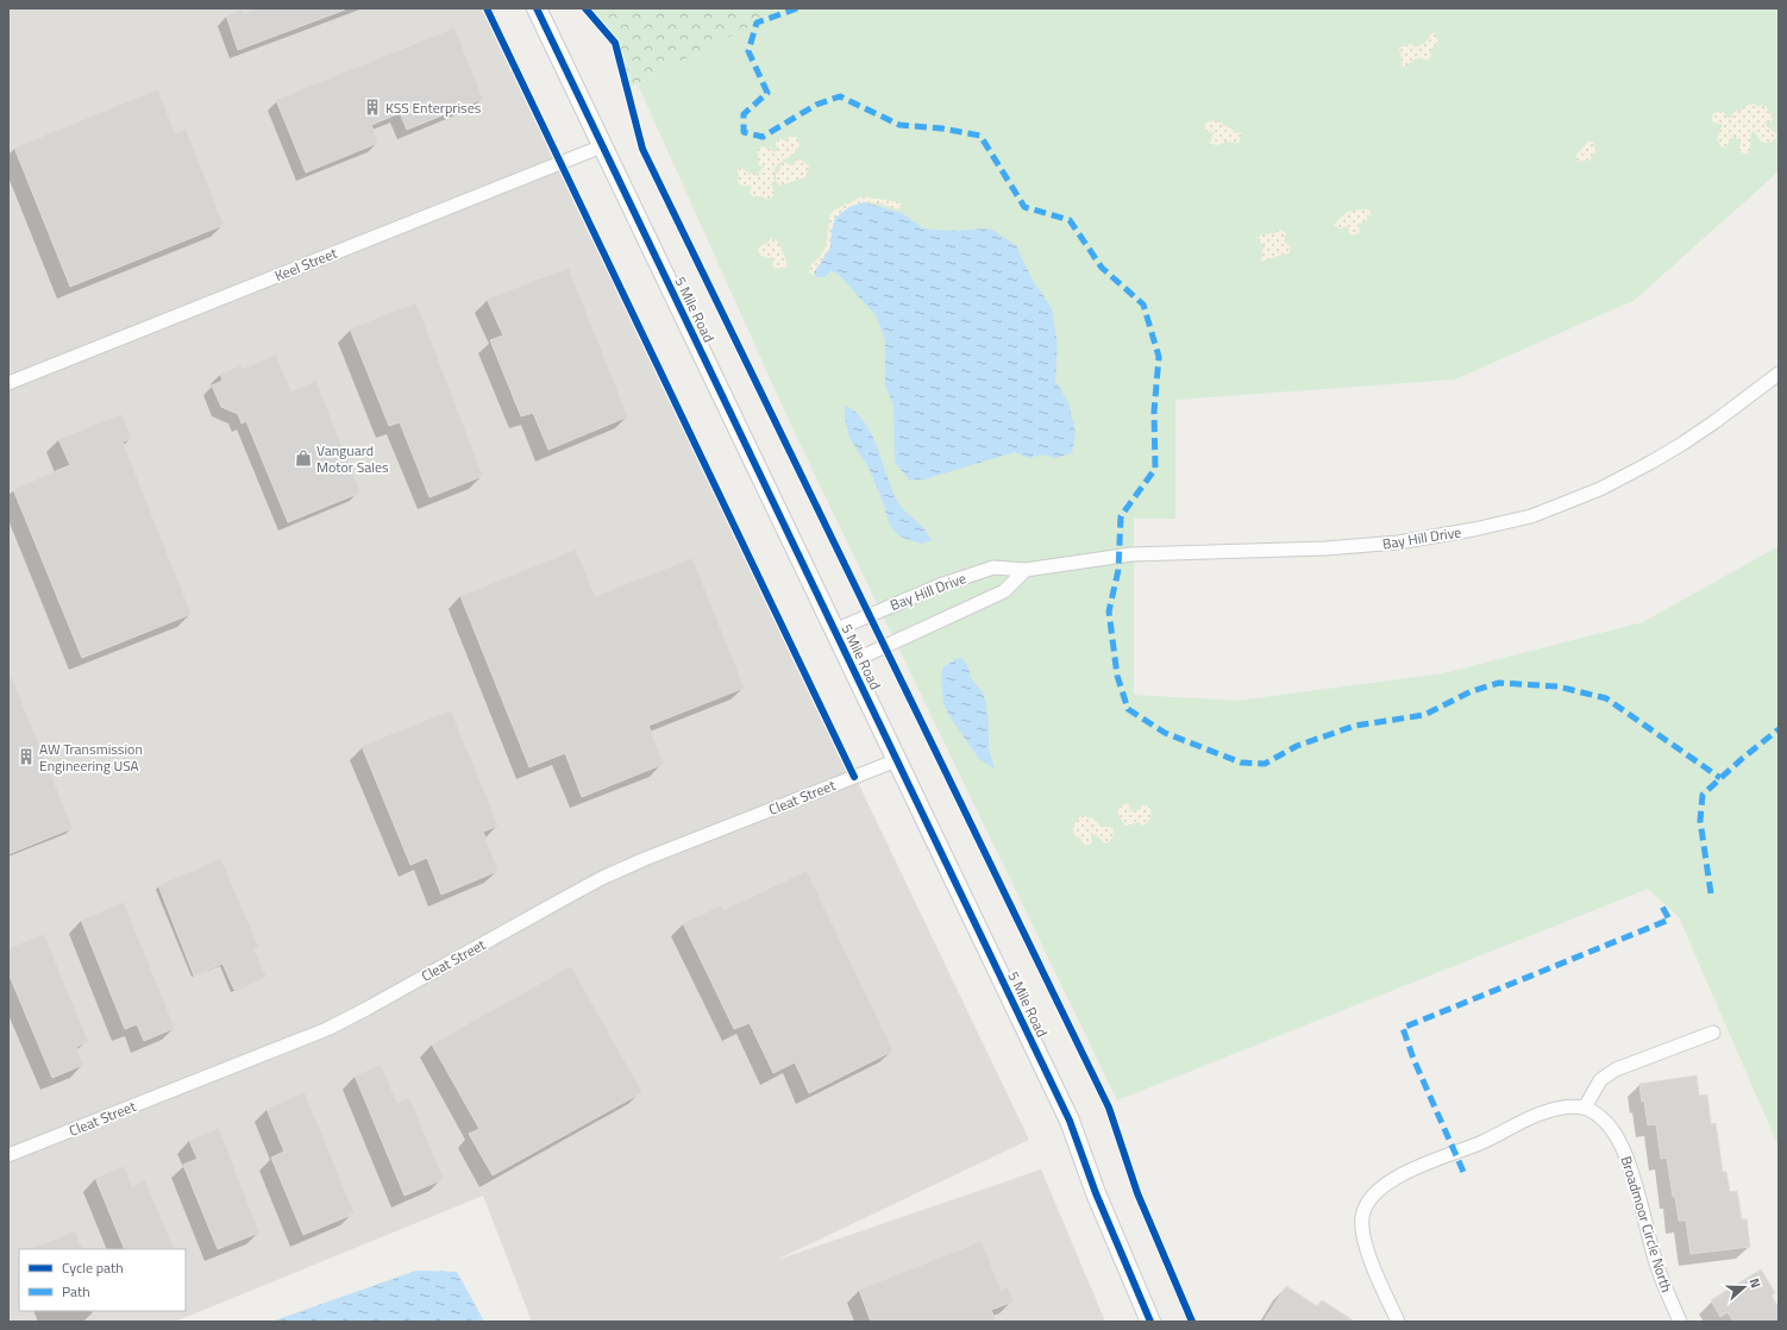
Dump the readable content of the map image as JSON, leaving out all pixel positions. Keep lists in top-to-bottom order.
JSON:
{
  "streets": {
    "street": [
      "Keel Street",
      "5 Mile Road",
      "Bay Hill Drive",
      "Cleat Street",
      "Broadmoor Circle North"
    ]
  },
  "crossings": [
    ["Keel Street", "5 Mile Road"],
    ["5 Mile Road", "Bay Hill Drive"],
    ["5 Mile Road", "Cleat Street"]
  ],
  "places": {
    "building": ["KSS Enterprises", "AW Transmission Engineering USA"],
    "shop": ["Vanguard Motor Sales"]
  },
  "legend": ["Cycle path", "Path"],
  "north": "right"
}
